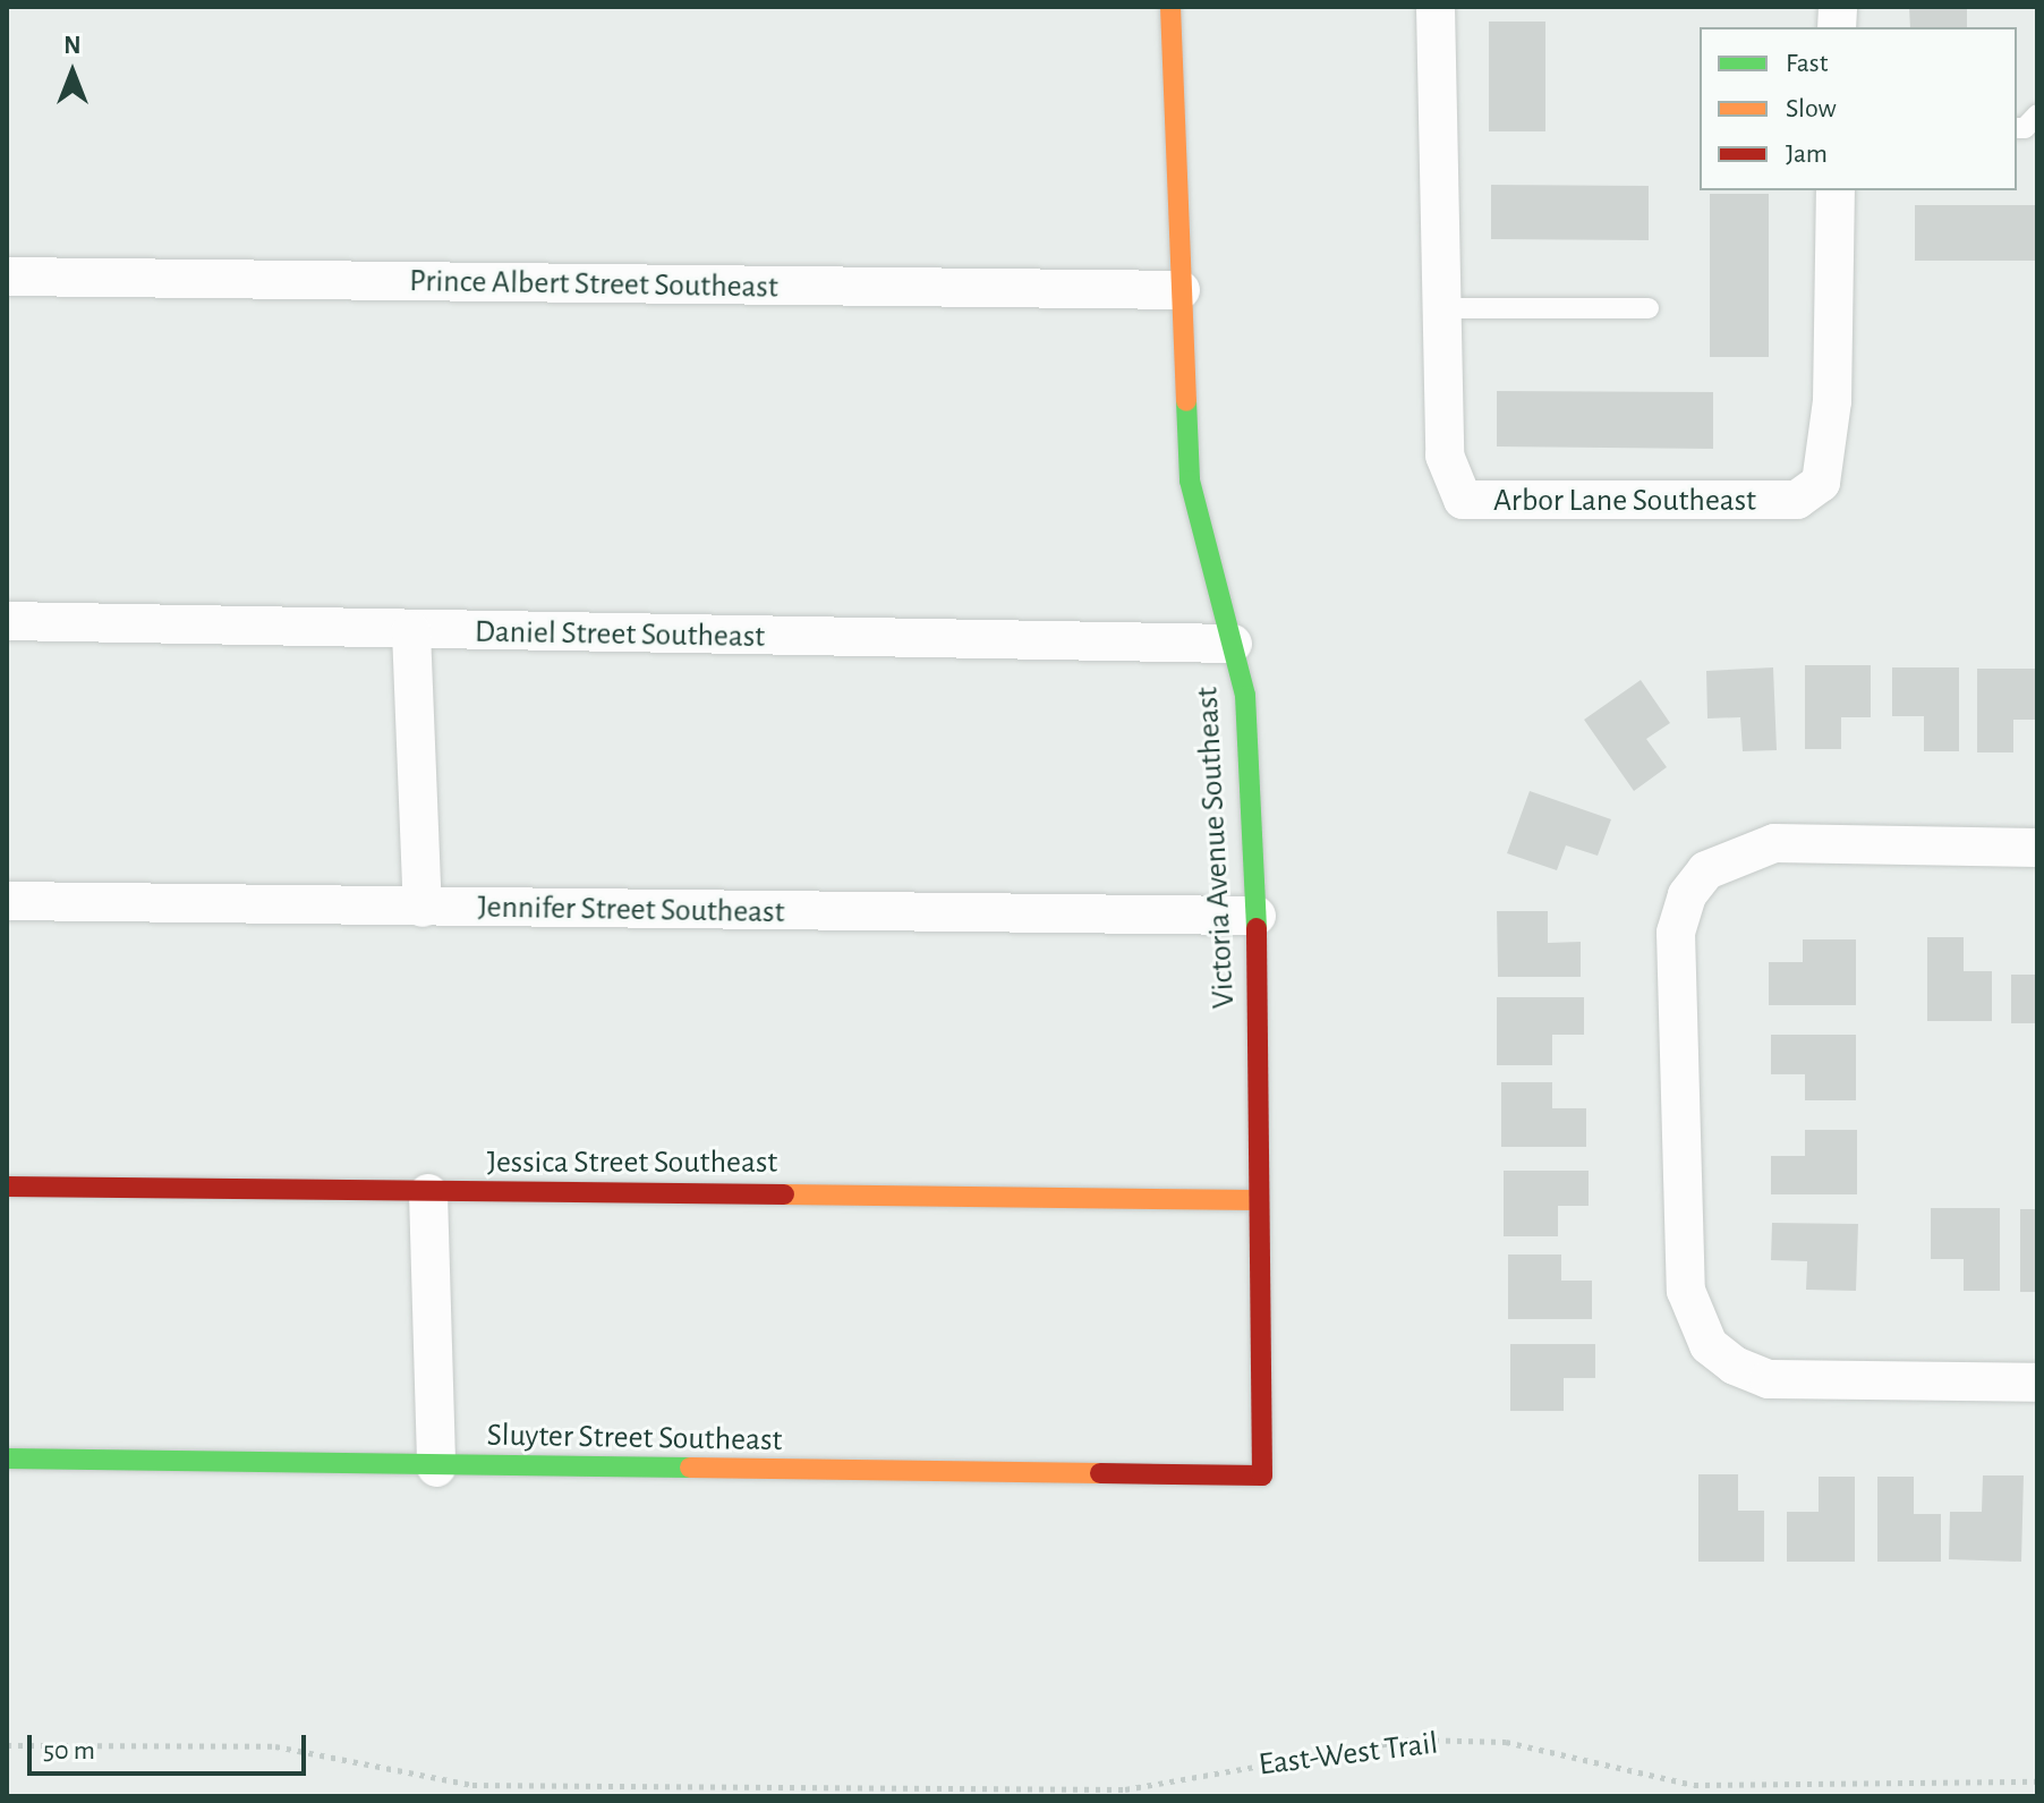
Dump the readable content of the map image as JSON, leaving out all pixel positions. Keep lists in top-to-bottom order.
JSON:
{
  "streets": {
    "street": [
      "Prince Albert Street Southeast",
      "Arbor Lane Southeast",
      "Daniel Street Southeast",
      "Victoria Avenue Southeast",
      "Jennifer Street Southeast",
      "Jessica Street Southeast",
      "Sluyter Street Southeast"
    ],
    "path": ["East-West Trail"]
  },
  "crossings": [
    ["Prince Albert Street Southeast", "Victoria Avenue Southeast"],
    ["Daniel Street Southeast", "Victoria Avenue Southeast"],
    ["Victoria Avenue Southeast", "Jennifer Street Southeast"],
    ["Victoria Avenue Southeast", "Jessica Street Southeast"],
    ["Victoria Avenue Southeast", "Sluyter Street Southeast"]
  ],
  "legend": ["Fast", "Slow", "Jam"],
  "scale_bar": "50 m",
  "north": "top"
}
